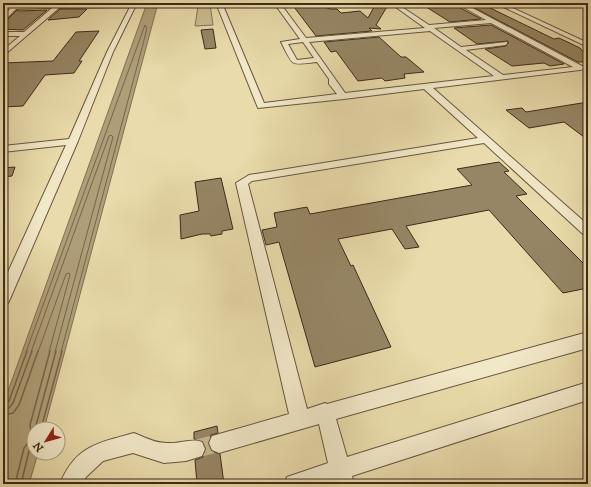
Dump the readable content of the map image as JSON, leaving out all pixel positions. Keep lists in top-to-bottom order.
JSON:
{
  "north": "bottom left"
}
